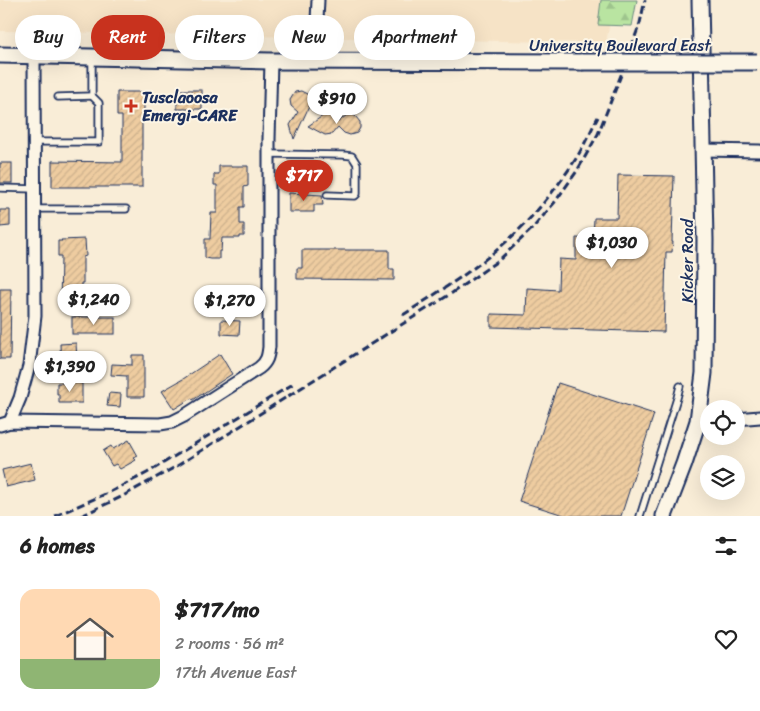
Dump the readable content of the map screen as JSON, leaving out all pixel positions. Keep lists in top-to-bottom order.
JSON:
{
  "streets": {
    "main road": ["University Boulevard East", "Kicker Road"]
  },
  "places": {
    "health": ["Tusclaoosa Emergi-CARE"]
  },
  "page": {
    "chip": [
      "Buy",
      "Rent",
      "Filters",
      "New",
      "Apartment"
    ],
    "price": [
      "$910",
      "$717",
      "$1,030",
      "$1,240",
      "$1,270",
      "$1,390"
    ],
    "heading": "6 homes",
    "list": [
      {
        "name": "$717/mo",
        "note": "2 rooms · 56 m² · 17th Avenue East"
      }
    ]
  }
}
